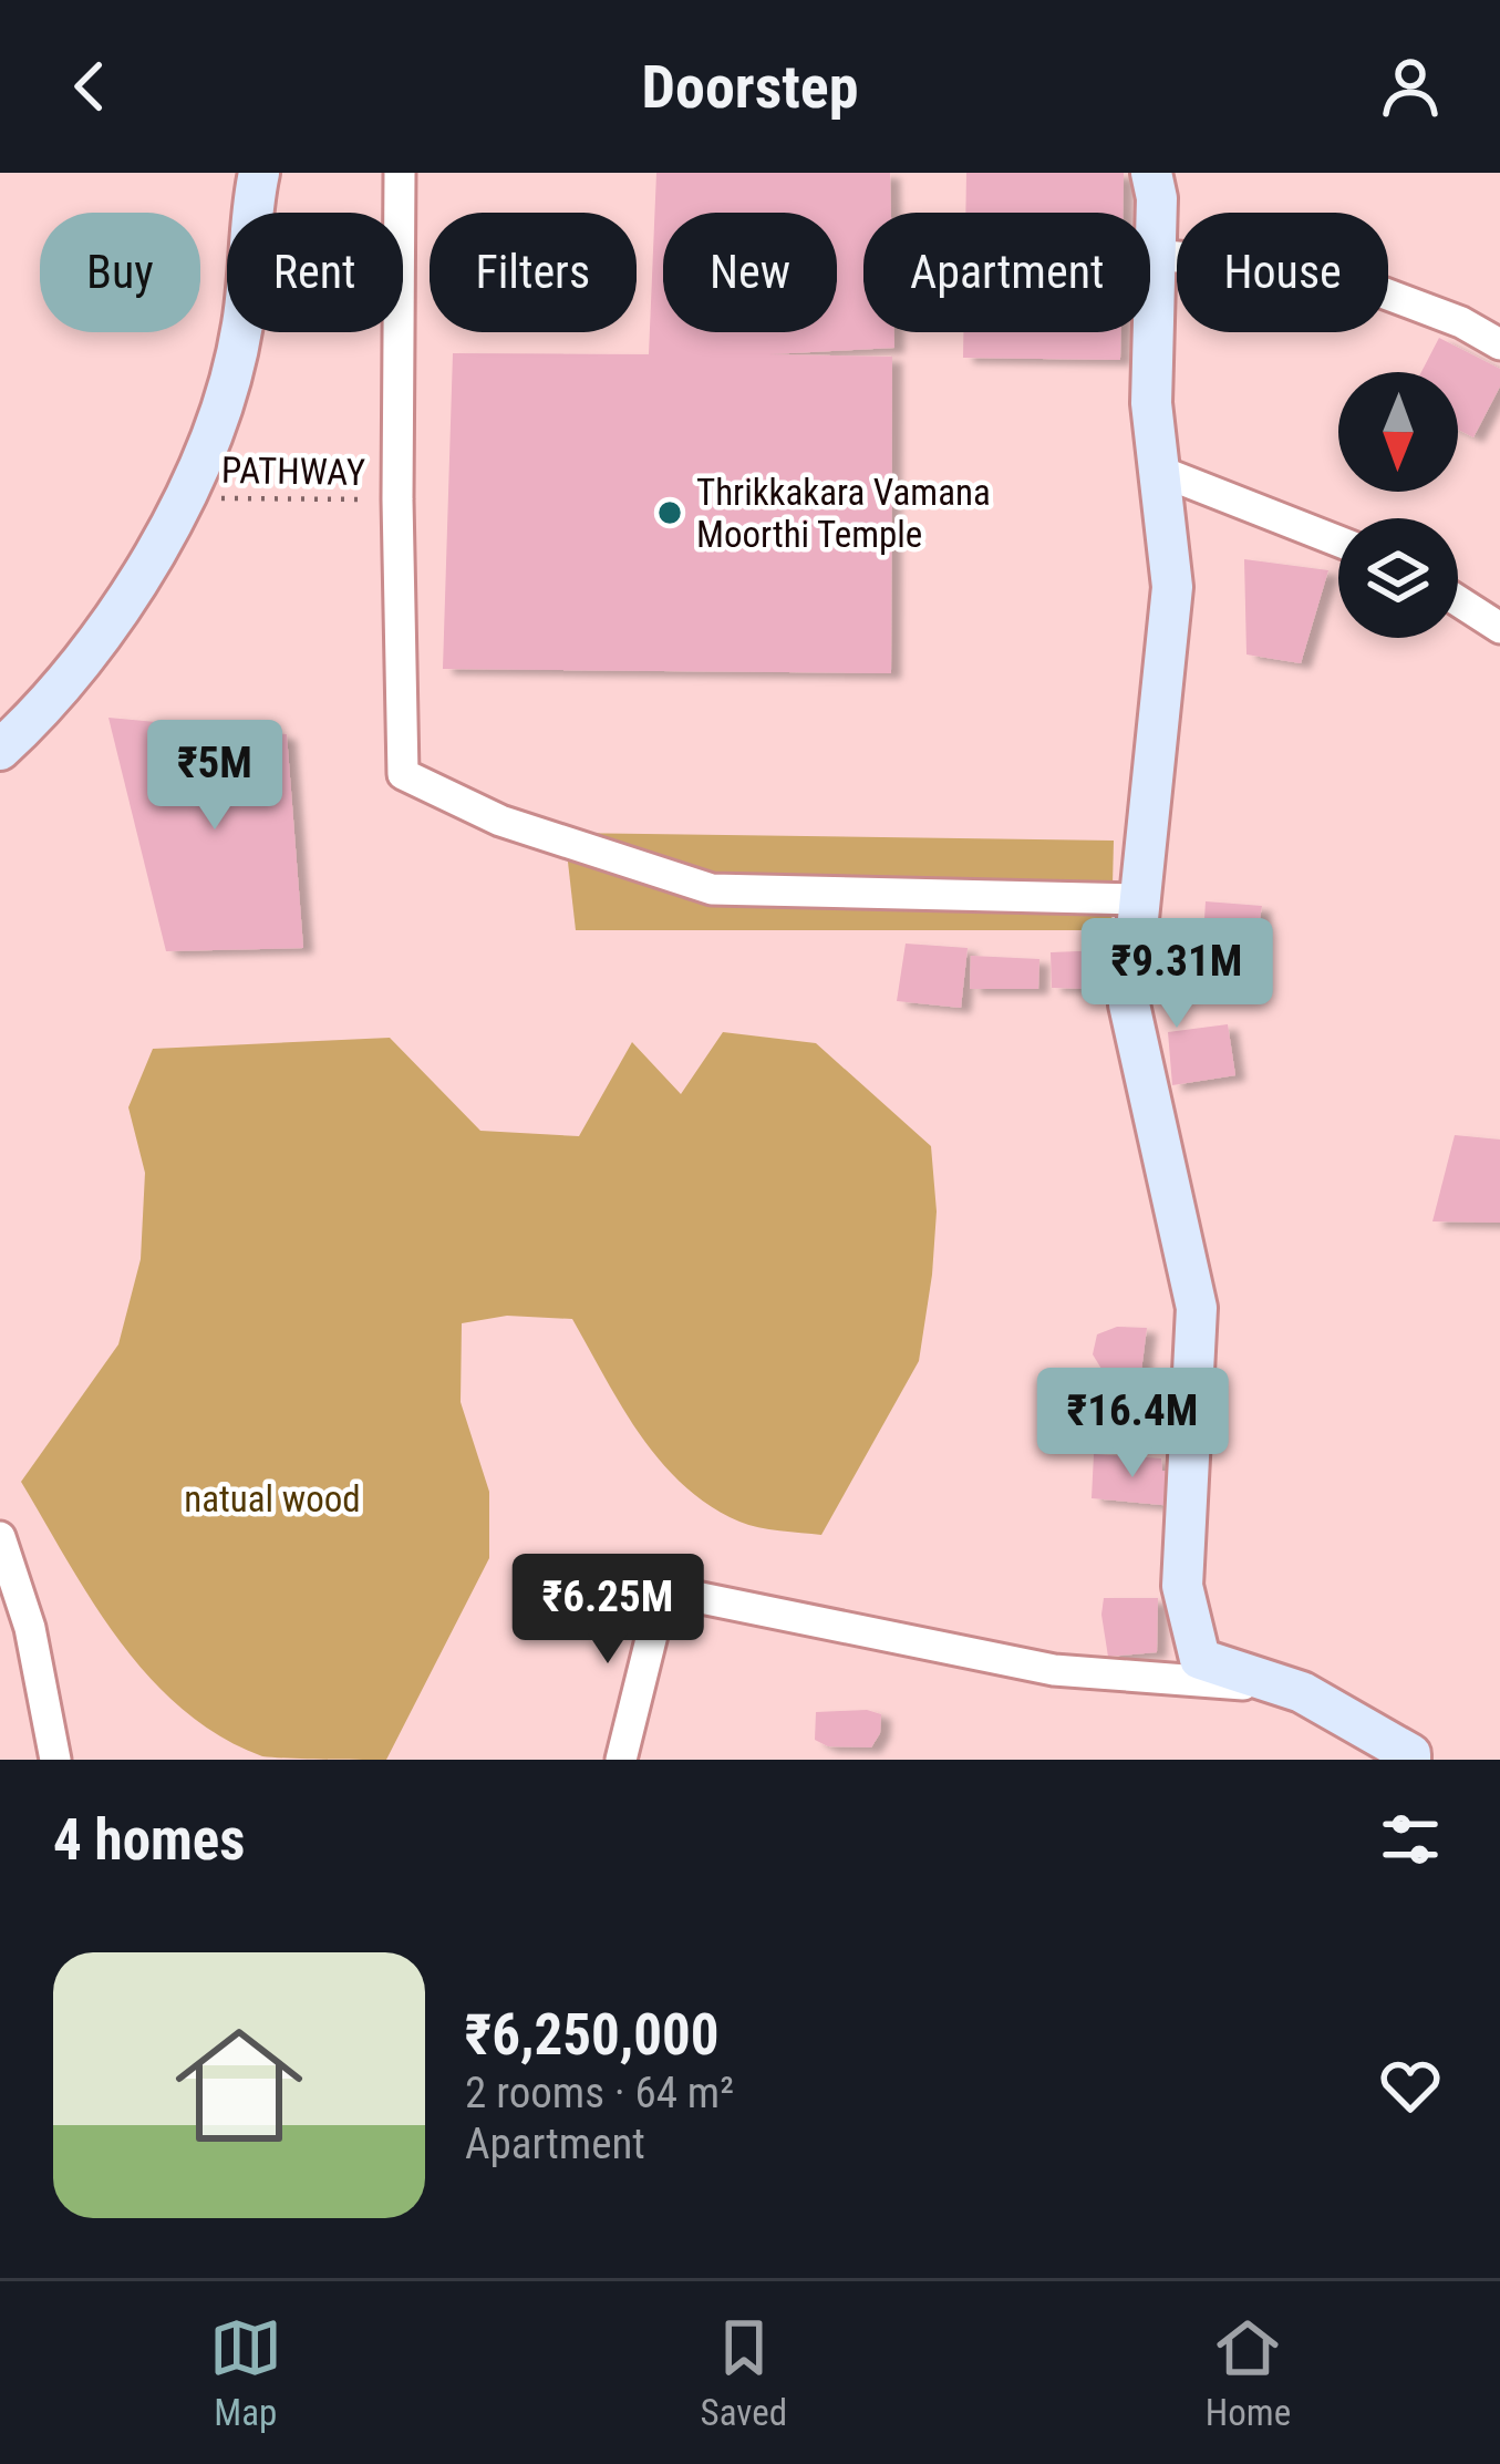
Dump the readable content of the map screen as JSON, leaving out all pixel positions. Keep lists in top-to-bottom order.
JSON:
{
  "streets": {
    "path": ["PATHWAY"]
  },
  "parks": ["natual wood"],
  "places": ["Thrikkakara Vamana Moorthi Temple"],
  "north": "bottom",
  "page": {
    "header": "Doorstep",
    "chip": [
      "Buy",
      "Rent",
      "Filters",
      "New",
      "Apartment",
      "House"
    ],
    "price": [
      "₹5M",
      "₹9.31M",
      "₹16.4M",
      "₹6.25M"
    ],
    "heading": "4 homes",
    "list": [
      {
        "name": "₹6,250,000",
        "note": "2 rooms · 64 m² · Apartment"
      }
    ],
    "tabs": ["Map", "Saved", "Home"]
  }
}
